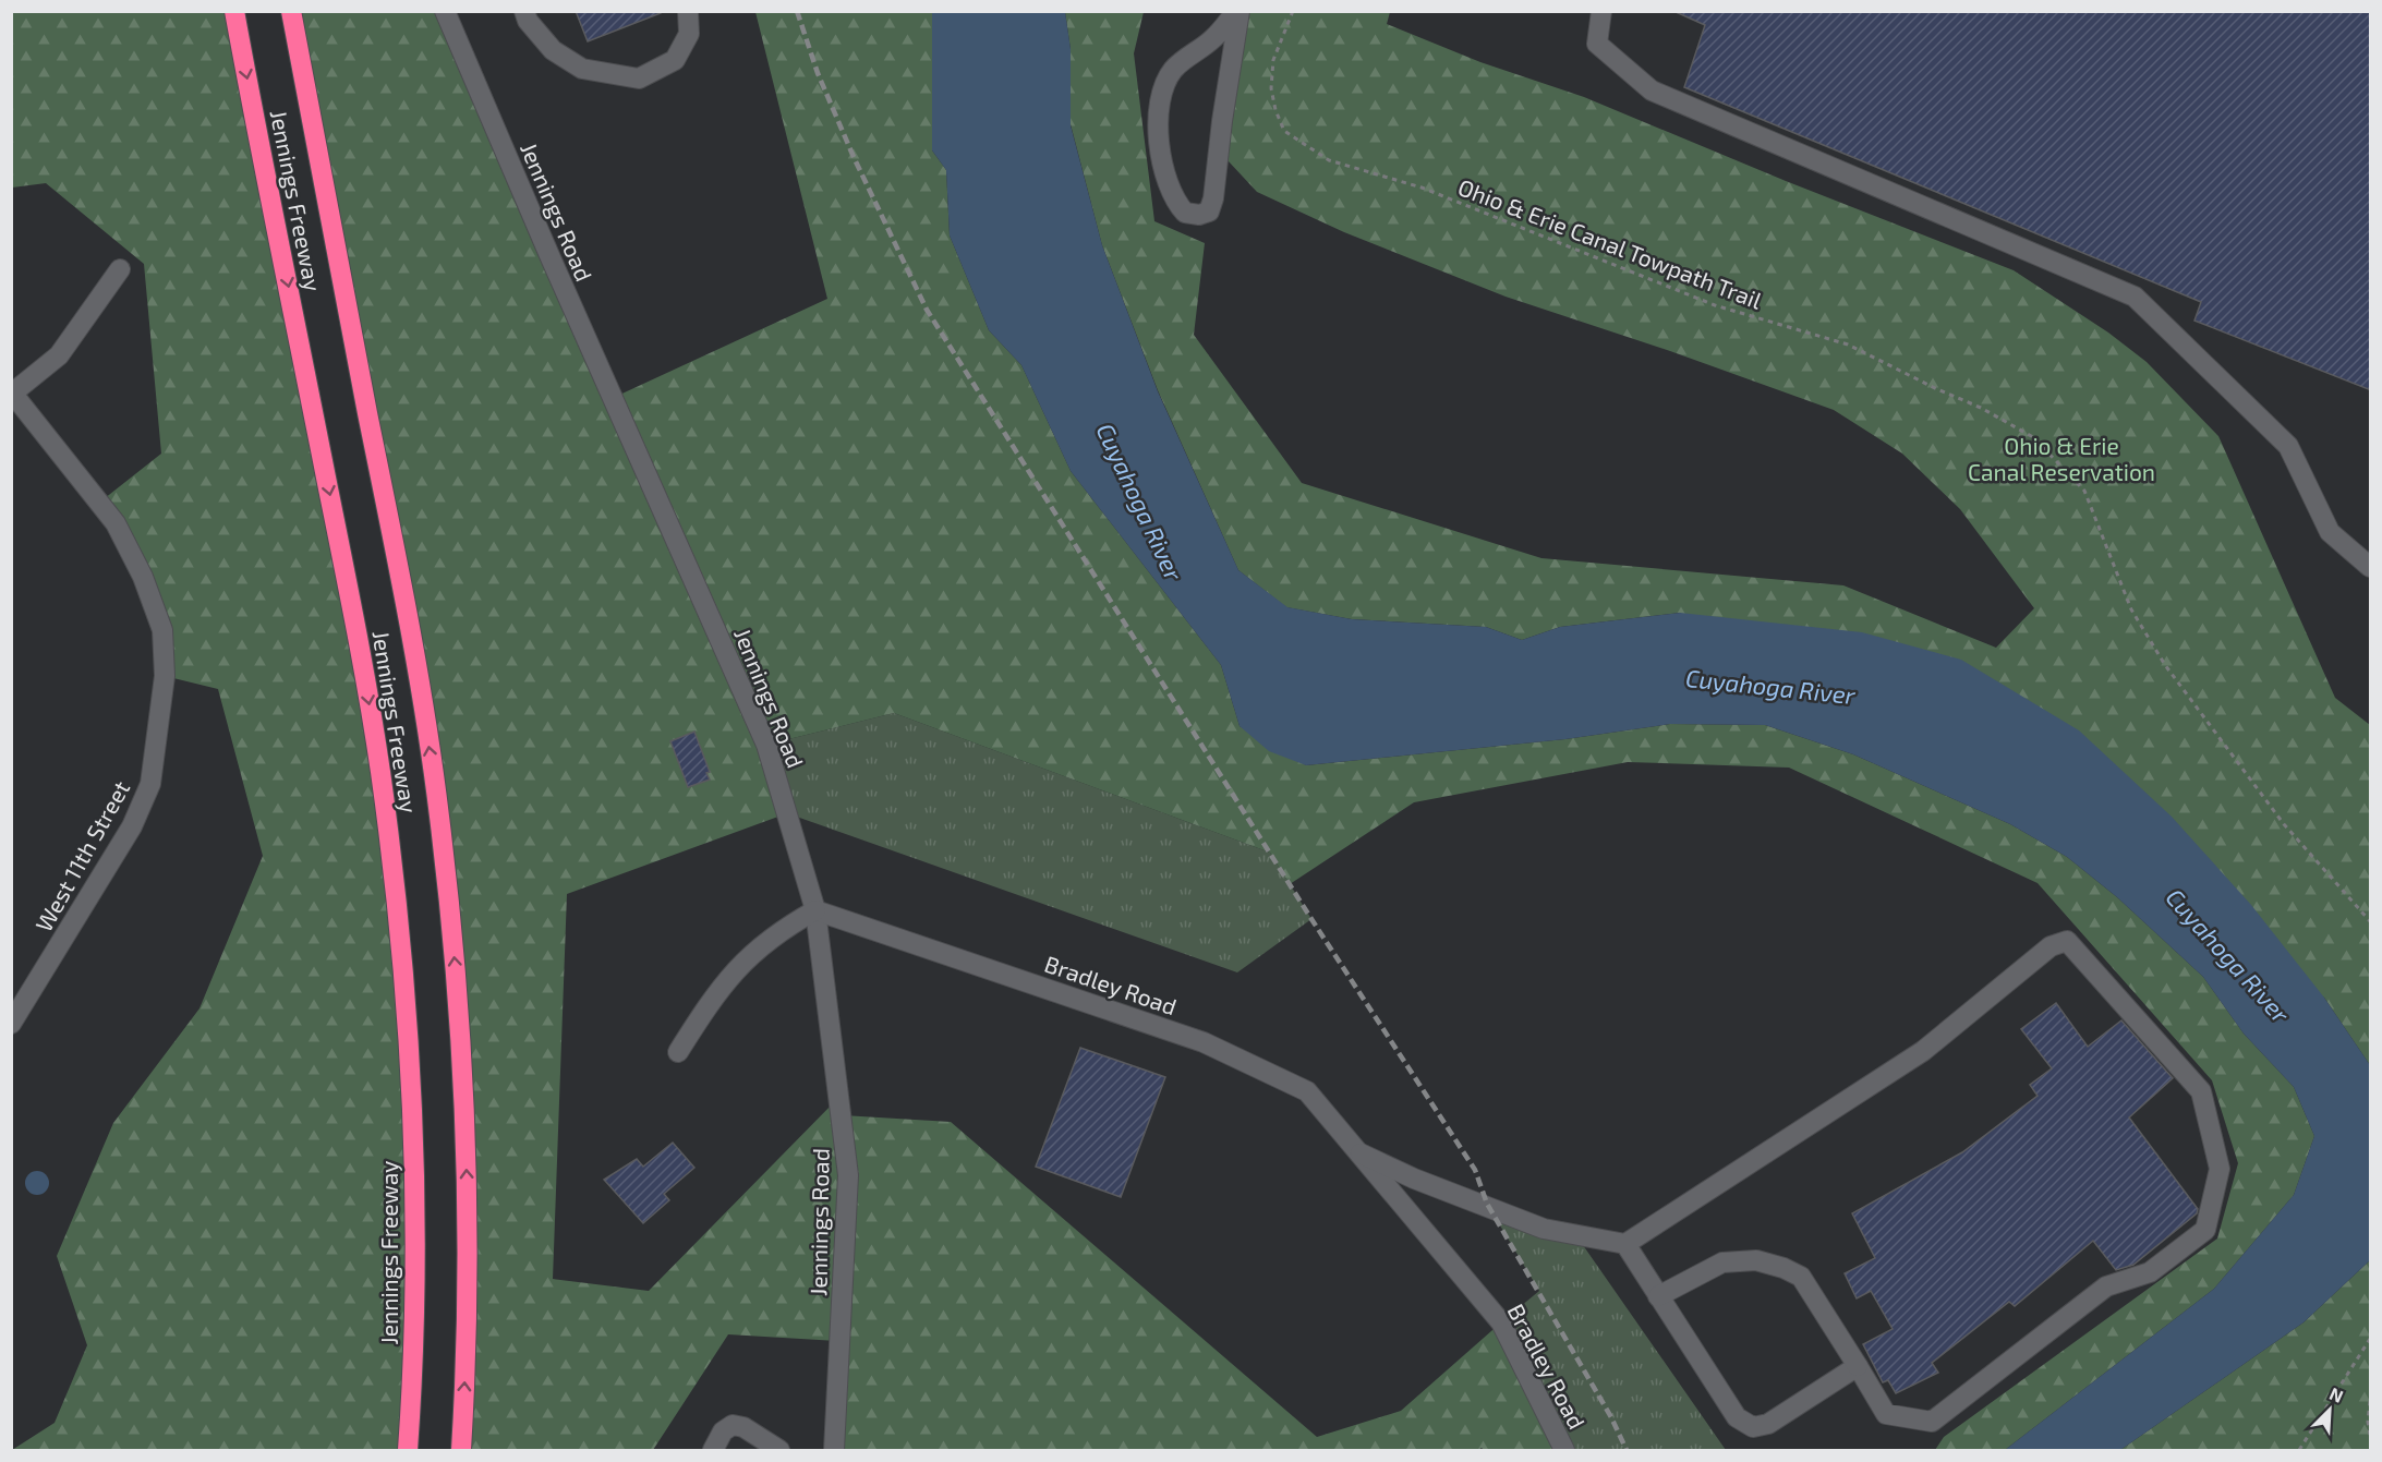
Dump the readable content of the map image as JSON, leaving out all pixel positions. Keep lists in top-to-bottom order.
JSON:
{
  "streets": {
    "highway": ["Jennings Freeway"],
    "street": ["Jennings Road", "West 11th Street", "Bradley Road"],
    "path": ["Ohio & Erie Canal Towpath Trail"]
  },
  "crossings": [
    ["Jennings Road", "Bradley Road"]
  ],
  "water": ["Cuyahoga River"],
  "parks": ["Ohio & Erie Canal Reservation"],
  "north": "top right"
}
